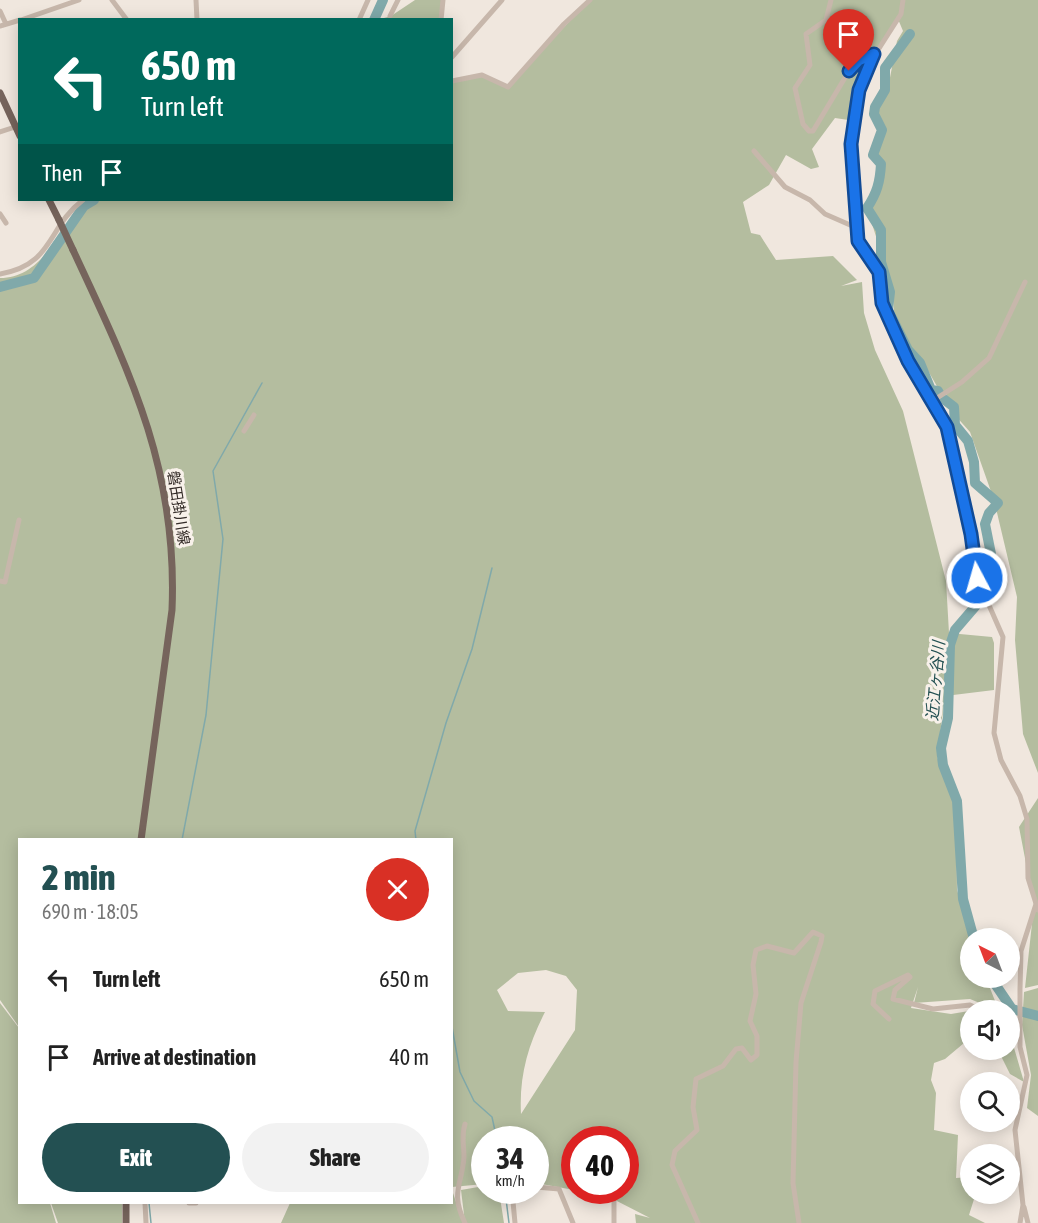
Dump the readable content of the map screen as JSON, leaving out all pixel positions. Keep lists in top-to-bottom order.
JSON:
{
  "streets": {
    "main road": ["磐田掛川線"]
  },
  "water": ["近江ヶ谷川"],
  "north": "top left",
  "page": {
    "turn": ["650 m", "Turn left"],
    "then": "Then",
    "heading": ["2 min", "690 m · 18:05"],
    "list": [
      {
        "name": "Turn left",
        "value": "650 m"
      },
      {
        "name": "Arrive at destination",
        "value": "40 m"
      }
    ],
    "buttons": ["Exit", "Share"],
    "speed": "34 km/h",
    "limit": "40"
  }
}
